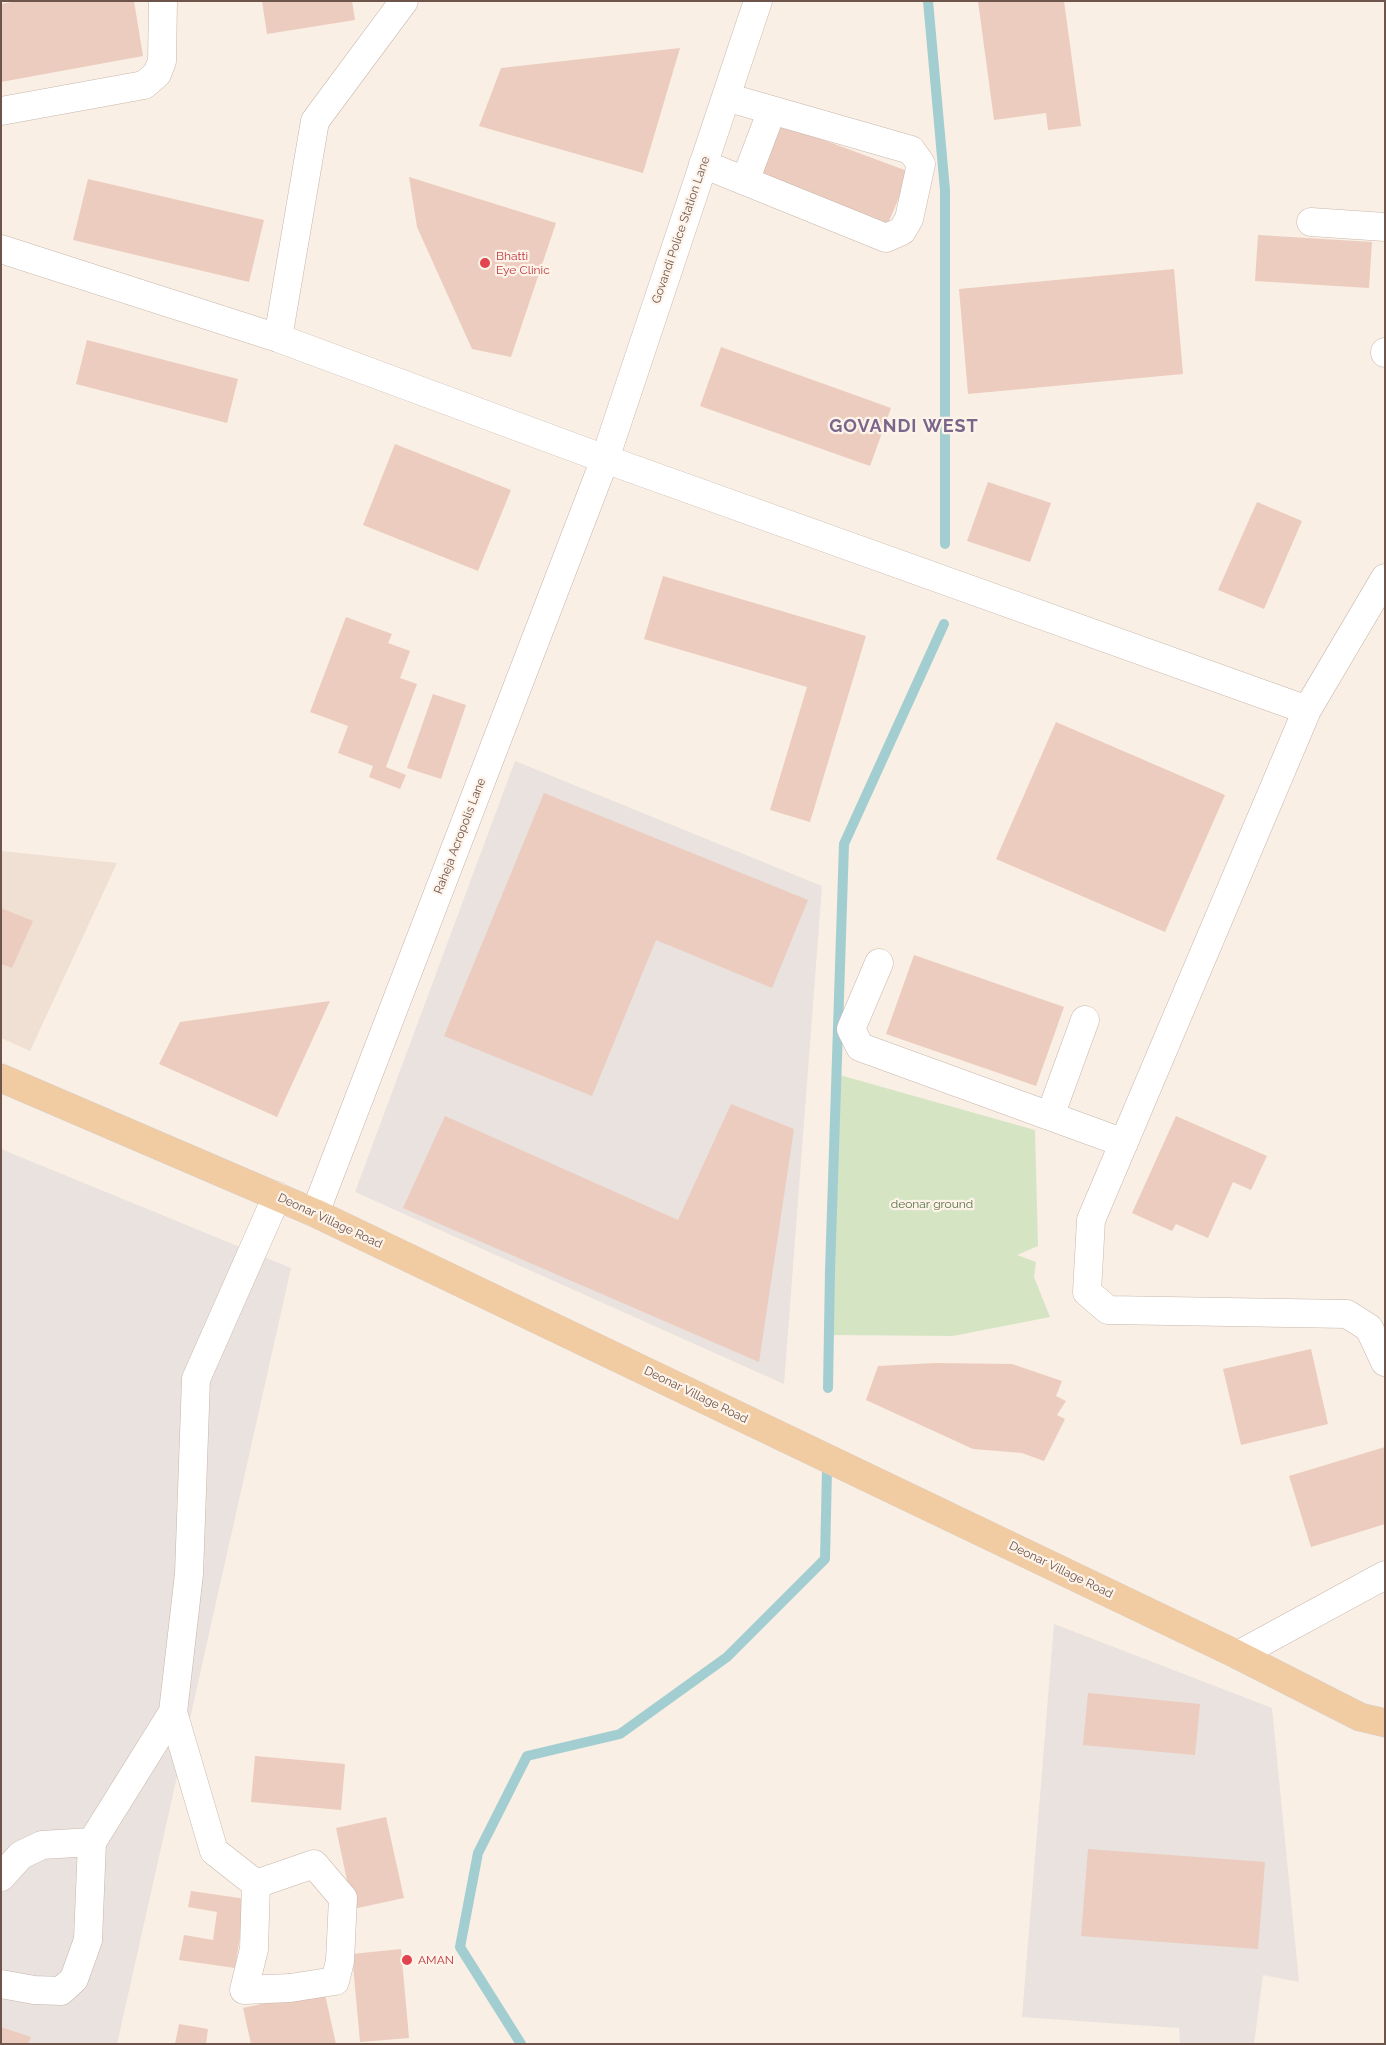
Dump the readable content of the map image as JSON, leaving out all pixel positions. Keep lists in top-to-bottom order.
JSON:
{
  "streets": {
    "main road": ["Deonar Village Road"],
    "street": ["Govandi Police Station Lane", "Raheja Acropolis Lane"]
  },
  "crossings": [
    ["Govandi Police Station Lane", "Raheja Acropolis Lane"],
    ["Raheja Acropolis Lane", "Deonar Village Road"]
  ],
  "districts": ["GOVANDI WEST"],
  "parks": ["deonar ground"],
  "places": ["Bhatti Eye Clinic", "AMAN"]
}
